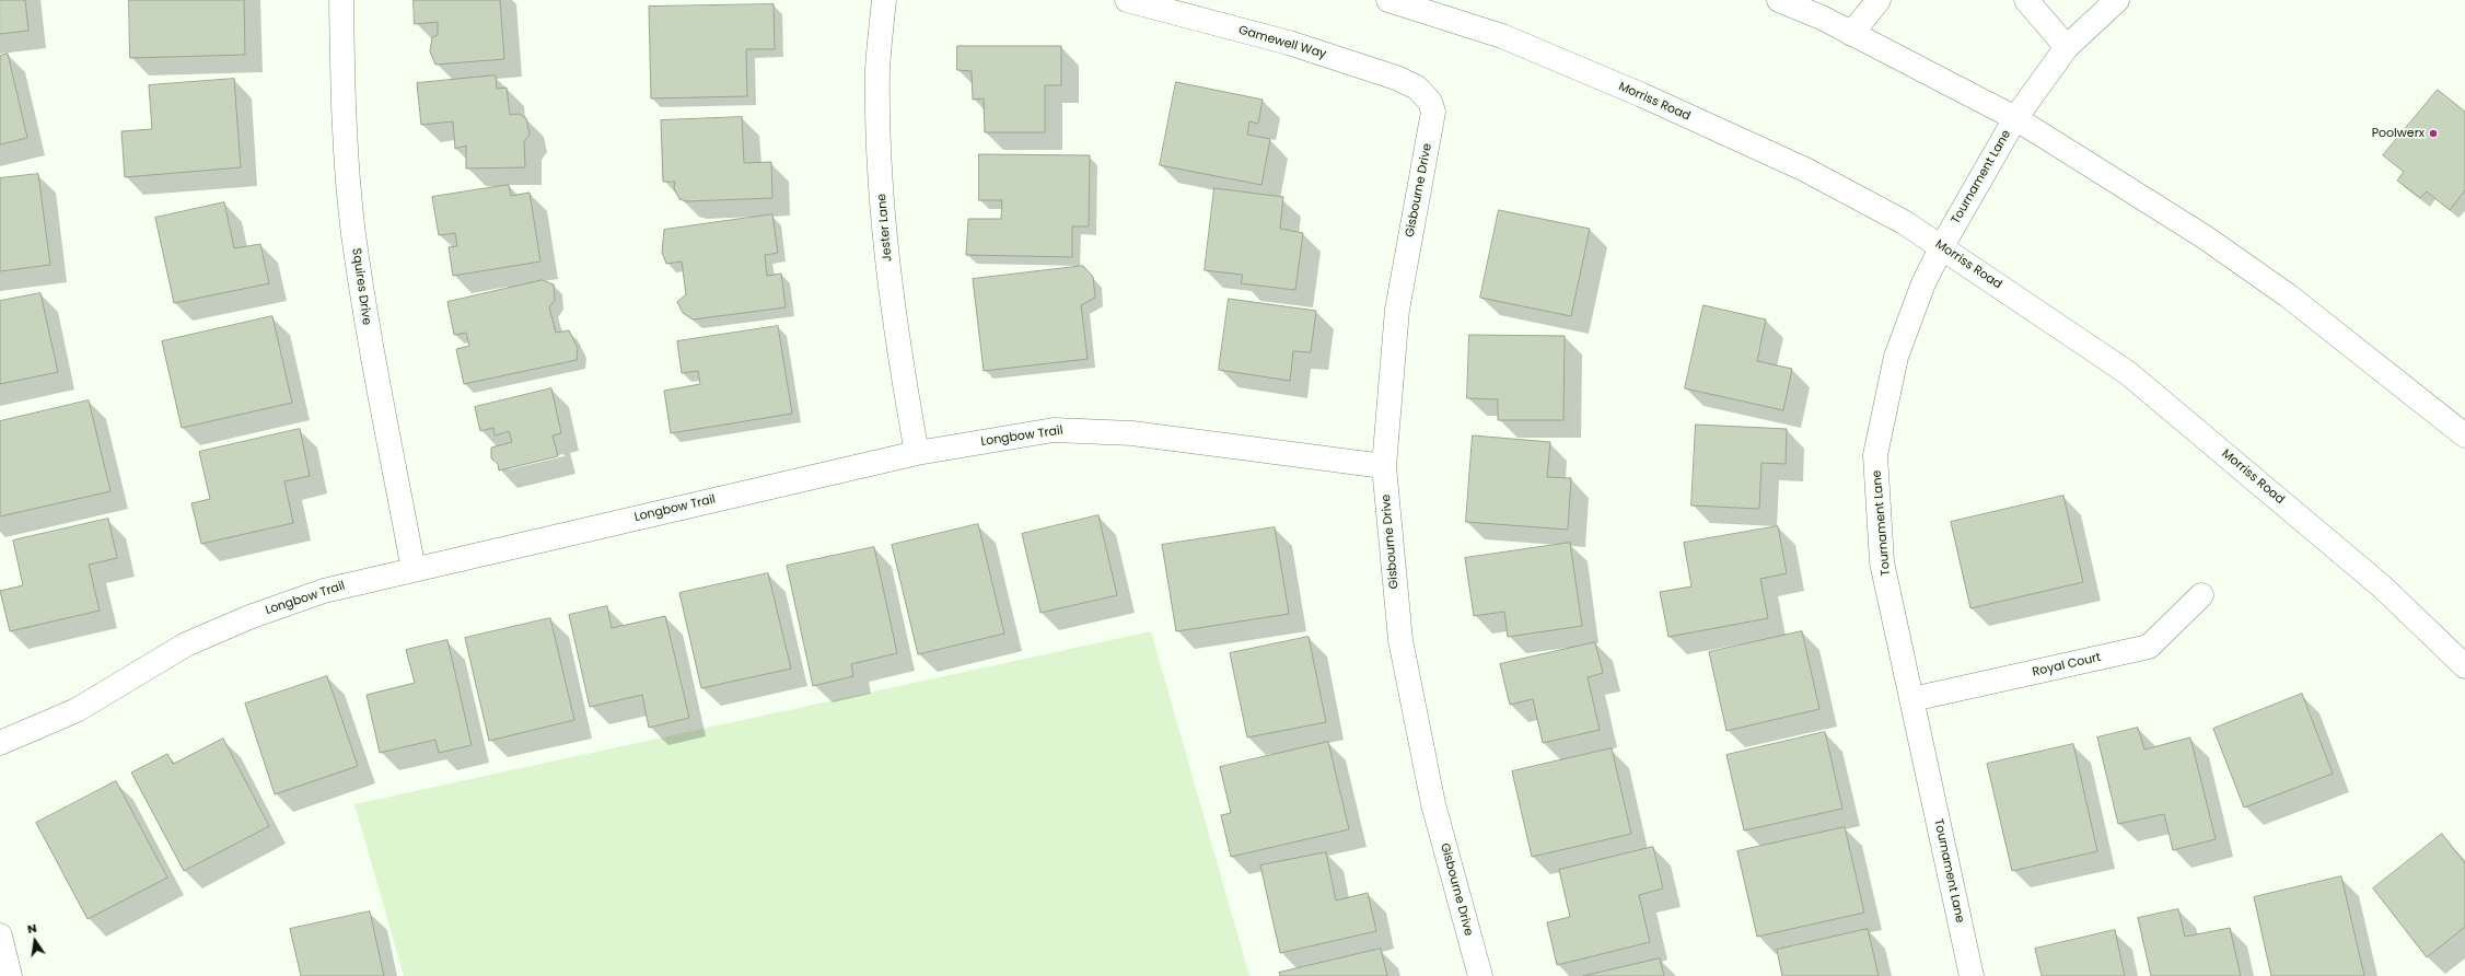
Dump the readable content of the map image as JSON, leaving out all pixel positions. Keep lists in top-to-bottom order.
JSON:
{
  "streets": {
    "street": [
      "Gamewell Way",
      "Morriss Road",
      "Tournament Lane",
      "Gisbourne Drive",
      "Jester Lane",
      "Squires Drive",
      "Longbow Trail",
      "Royal Court"
    ]
  },
  "crossings": [
    ["Gamewell Way", "Gisbourne Drive"],
    ["Morriss Road", "Tournament Lane"],
    ["Tournament Lane", "Royal Court"],
    ["Gisbourne Drive", "Longbow Trail"],
    ["Jester Lane", "Longbow Trail"],
    ["Squires Drive", "Longbow Trail"]
  ],
  "places": ["Poolwerx"],
  "north": "top"
}
